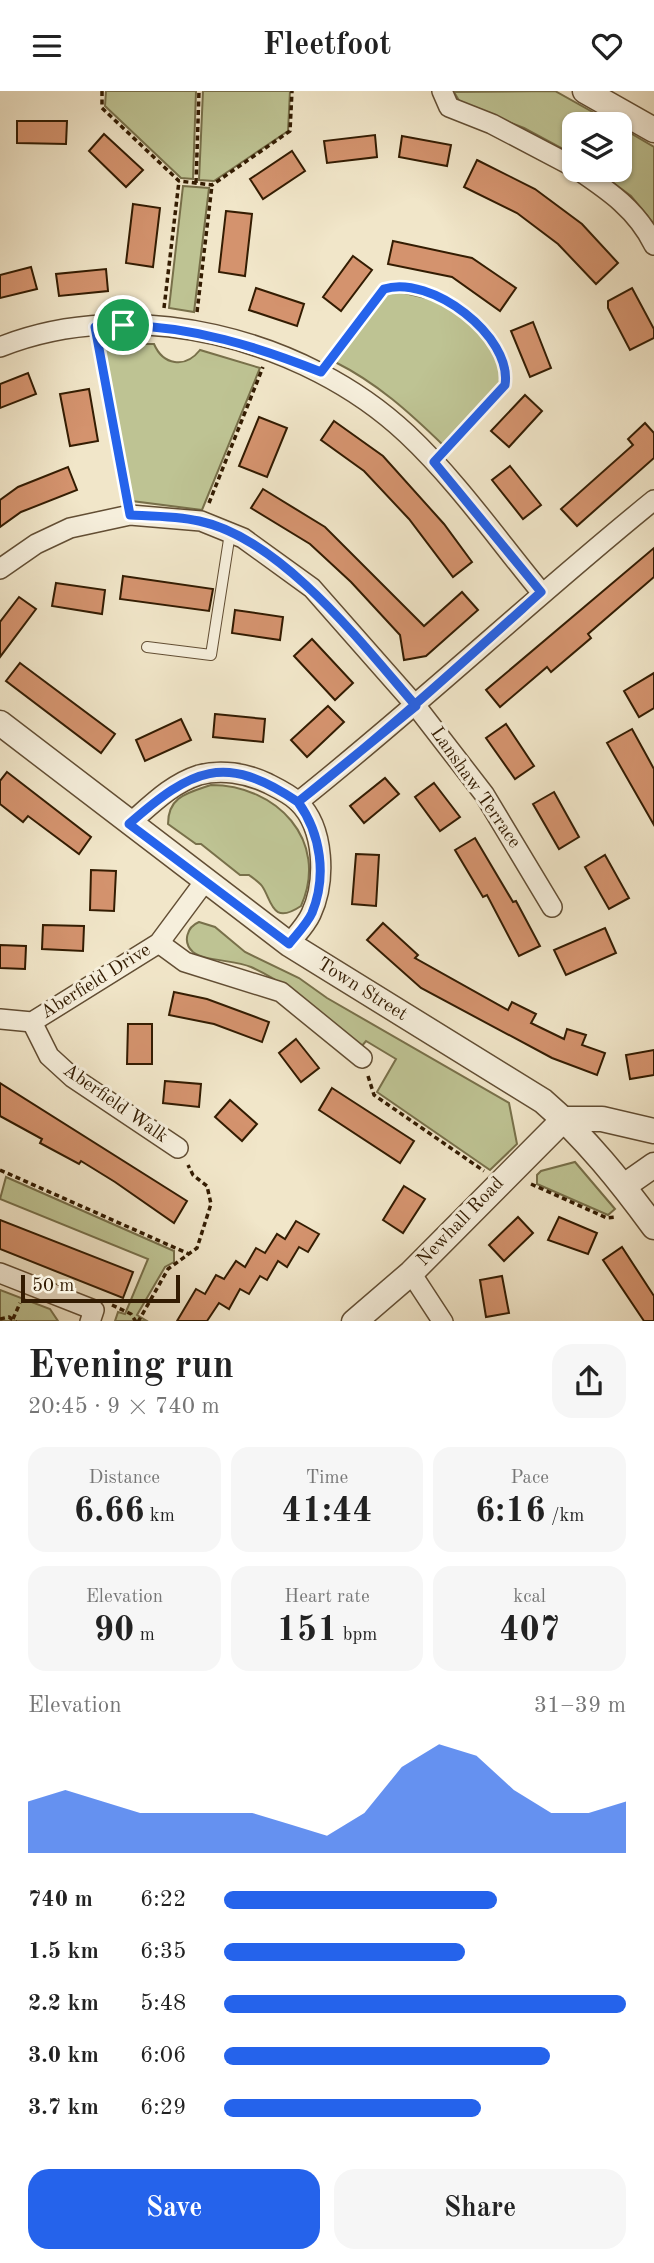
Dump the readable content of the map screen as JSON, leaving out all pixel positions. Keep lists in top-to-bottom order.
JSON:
{
  "streets": {
    "street": [
      "Lanshaw Terrace",
      "Aberfield Drive",
      "Town Street",
      "Aberfield Walk",
      "Newhall Road"
    ]
  },
  "crossings": [
    ["Aberfield Drive", "Town Street"],
    ["Aberfield Drive", "Aberfield Walk"],
    ["Town Street", "Newhall Road"]
  ],
  "scale_bar": "50 m",
  "page": {
    "header": "Fleetfoot",
    "scale": "50 m",
    "heading": ["Evening run", "20:45 · 9 × 740 m"],
    "stats": [
      ["Distance", "6.66 km"],
      ["Time", "41:44"],
      ["Pace", "6:16 /km"],
      ["Elevation", "90 m"],
      ["Heart rate", "151 bpm"],
      ["kcal", "407"]
    ],
    "chart": ["Elevation", "31–39 m"],
    "list": [
      {
        "name": "740 m",
        "note": "6:22"
      },
      {
        "name": "1.5 km",
        "note": "6:35"
      },
      {
        "name": "2.2 km",
        "note": "5:48"
      },
      {
        "name": "3.0 km",
        "note": "6:06"
      },
      {
        "name": "3.7 km",
        "note": "6:29"
      }
    ],
    "buttons": ["Save", "Share"]
  }
}
